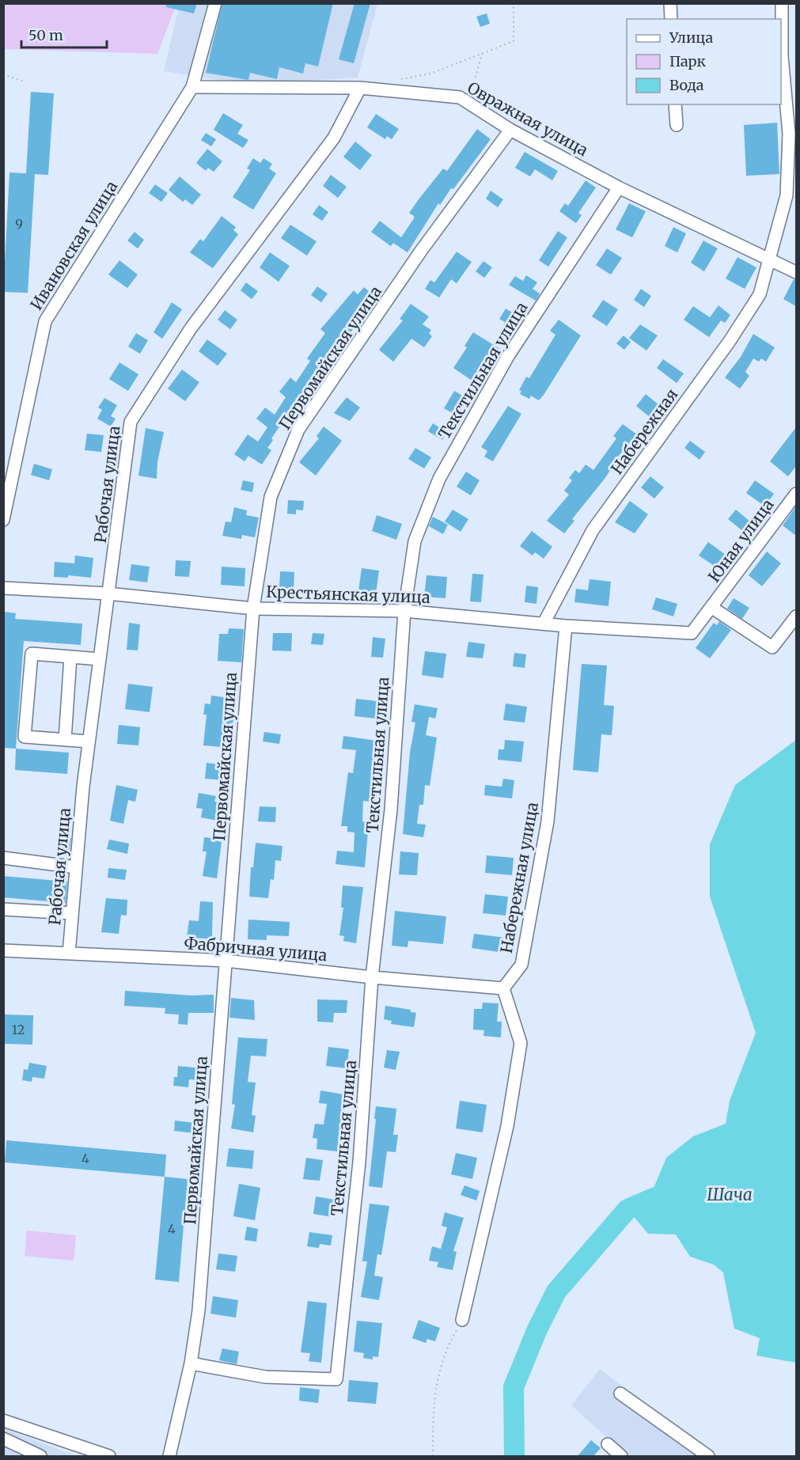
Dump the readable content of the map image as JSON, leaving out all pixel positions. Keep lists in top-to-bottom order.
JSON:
{
  "streets": {
    "street": [
      "Овражная улица",
      "Ивановская улица",
      "Первомайская улица",
      "Текстильная улица",
      "Набережная",
      "Рабочая улица",
      "Юная улица",
      "Крестьянская улица",
      "Набережная улица",
      "Фабричная улица"
    ]
  },
  "crossings": [
    ["Овражная улица", "Ивановская улица"],
    ["Овражная улица", "Первомайская улица"],
    ["Овражная улица", "Текстильная улица"],
    ["Овражная улица", "Набережная"],
    ["Овражная улица", "Рабочая улица"],
    ["Первомайская улица", "Текстильная улица"],
    ["Первомайская улица", "Крестьянская улица"],
    ["Первомайская улица", "Фабричная улица"],
    ["Текстильная улица", "Крестьянская улица"],
    ["Текстильная улица", "Фабричная улица"],
    ["Набережная", "Крестьянская улица"],
    ["Рабочая улица", "Крестьянская улица"],
    ["Рабочая улица", "Фабричная улица"],
    ["Юная улица", "Крестьянская улица"],
    ["Крестьянская улица", "Набережная улица"],
    ["Набережная улица", "Фабричная улица"]
  ],
  "water": ["Шача"],
  "house_numbers": [
    "9",
    "12",
    "4",
    "4"
  ],
  "legend": ["Улица", "Парк", "Вода"],
  "scale_bar": "50 m"
}
